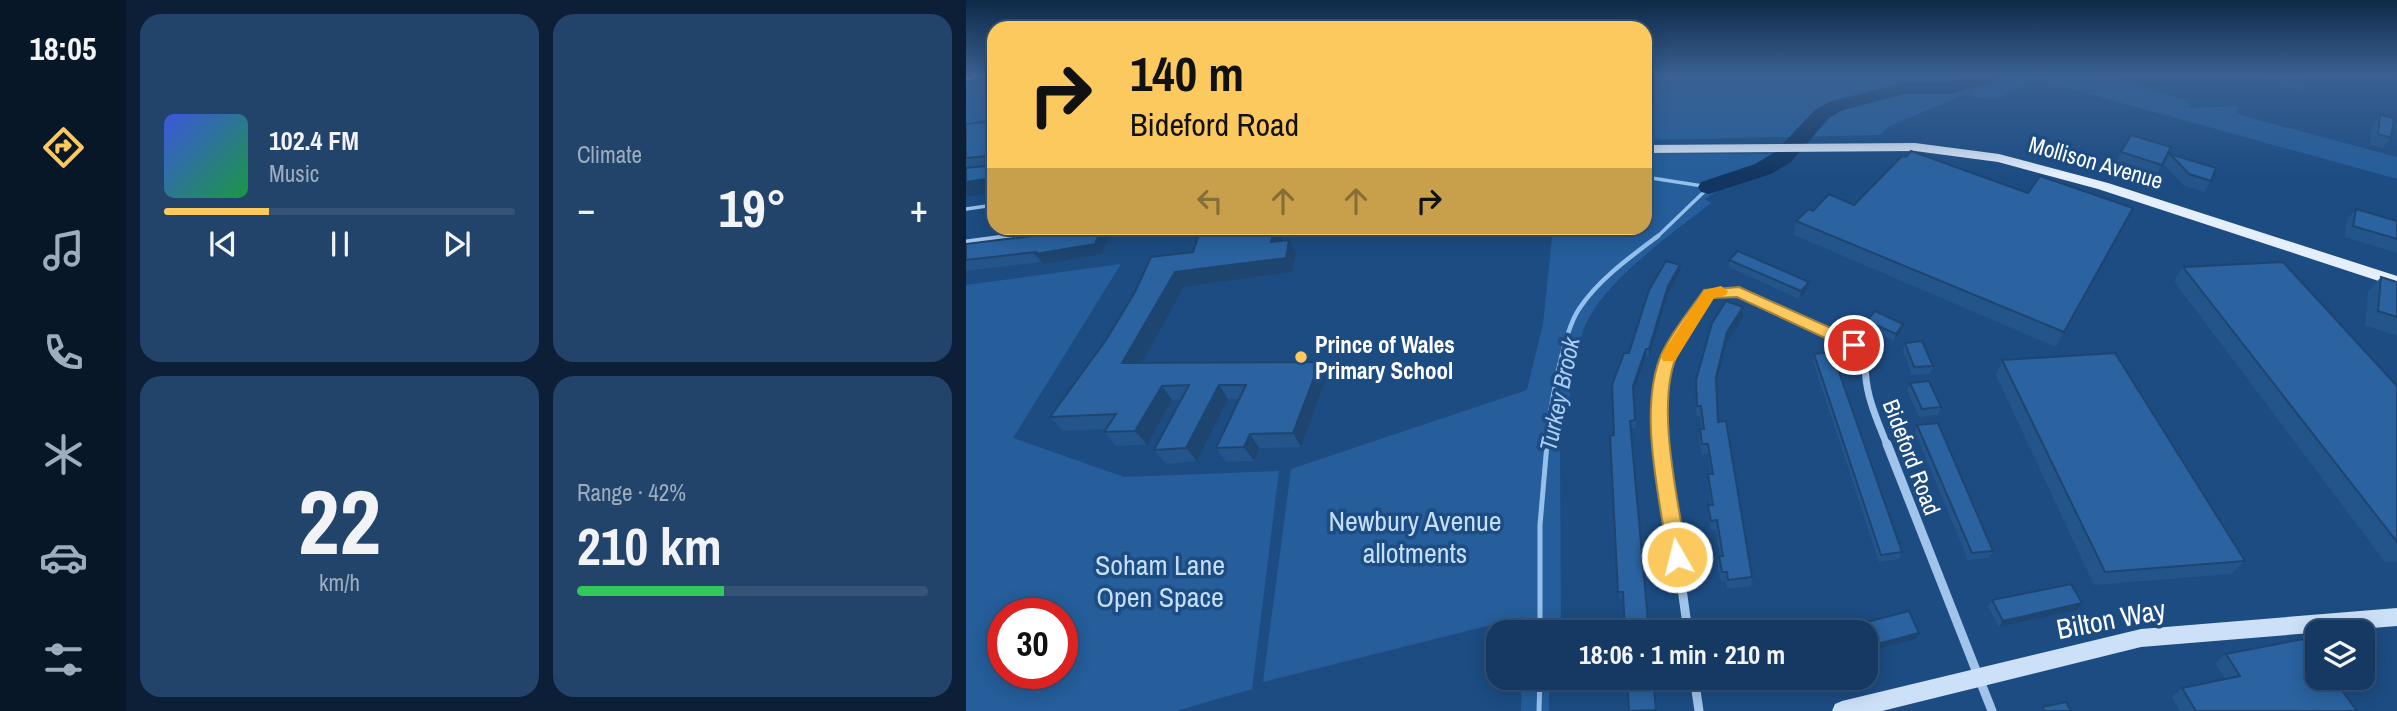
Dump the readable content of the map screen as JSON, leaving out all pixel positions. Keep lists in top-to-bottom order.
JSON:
{
  "streets": {
    "main road": ["Mollison Avenue"],
    "street": ["Bideford Road", "Bilton Way"]
  },
  "crossings": [
    ["Bideford Road", "Bilton Way"]
  ],
  "water": ["Turkey Brook"],
  "parks": ["Newbury Avenue allotments", "Soham Lane Open Space"],
  "places": ["Prince of Wales Primary School"],
  "page": {
    "tabs": "18:05",
    "tile": [
      "Climate",
      ["22", "km/h"],
      ["Range · 42%", "210 km"]
    ],
    "turn": ["140 m", "Bideford Road"],
    "song": ["102.4 FM", "Music"],
    "heat": ["−", "19°", "+"],
    "limit": "30",
    "trip": "18:06 · 1 min · 210 m"
  }
}
